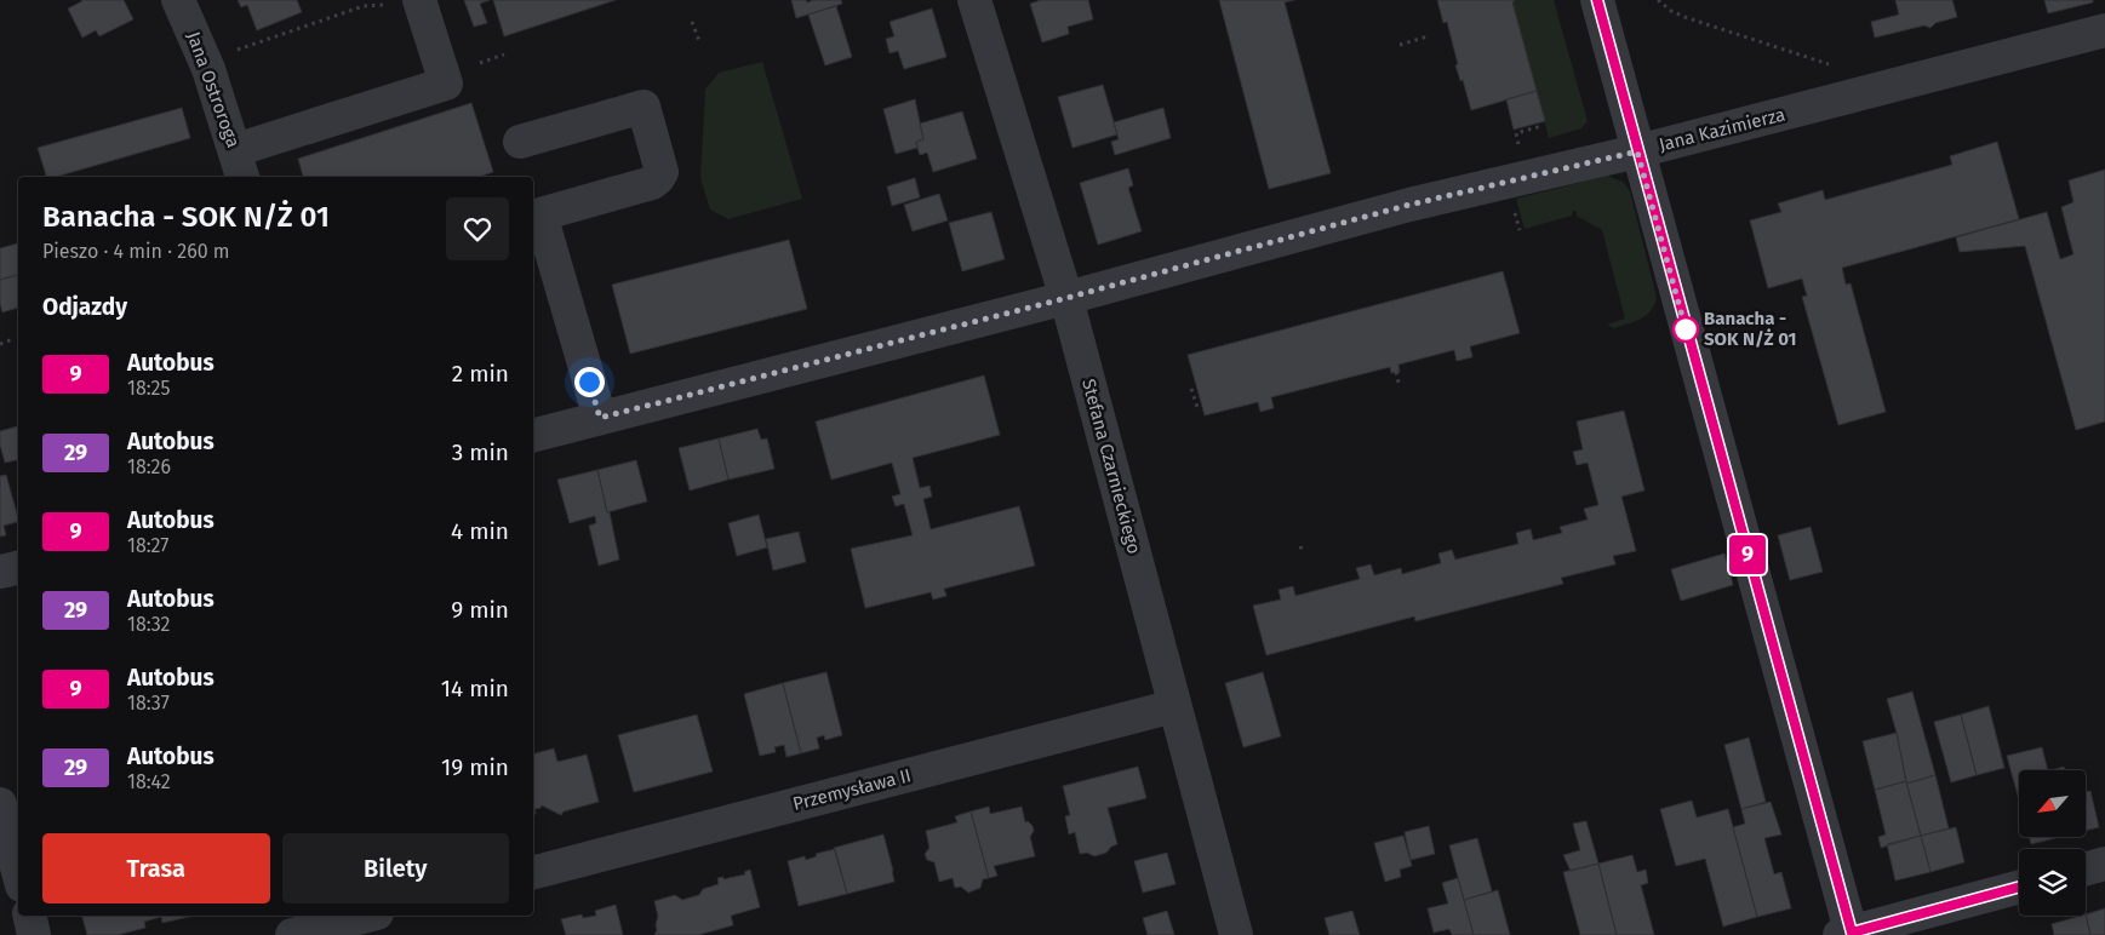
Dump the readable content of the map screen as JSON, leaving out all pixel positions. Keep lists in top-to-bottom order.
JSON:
{
  "streets": {
    "street": [
      "Jana Ostroroga",
      "Jana Kazimierza",
      "Stefana Czarnieckiego",
      "Przemysława II"
    ]
  },
  "crossings": [
    ["Jana Kazimierza", "Stefana Czarnieckiego"],
    ["Stefana Czarnieckiego", "Przemysława II"]
  ],
  "places": ["Banacha - SOK N/Ż 01"],
  "lines": ["bus line 9"],
  "north": "bottom left",
  "page": {
    "on_map": "9",
    "heading": [
      ["Banacha - SOK N/Ż 01", "Pieszo · 4 min · 260 m"],
      "Odjazdy"
    ],
    "list": [
      {
        "mark": "9",
        "name": "Autobus",
        "note": "18:25",
        "value": "2 min"
      },
      {
        "mark": "29",
        "name": "Autobus",
        "note": "18:26",
        "value": "3 min"
      },
      {
        "mark": "9",
        "name": "Autobus",
        "note": "18:27",
        "value": "4 min"
      },
      {
        "mark": "29",
        "name": "Autobus",
        "note": "18:32",
        "value": "9 min"
      },
      {
        "mark": "9",
        "name": "Autobus",
        "note": "18:37",
        "value": "14 min"
      },
      {
        "mark": "29",
        "name": "Autobus",
        "note": "18:42",
        "value": "19 min"
      }
    ],
    "buttons": ["Trasa", "Bilety"]
  }
}
